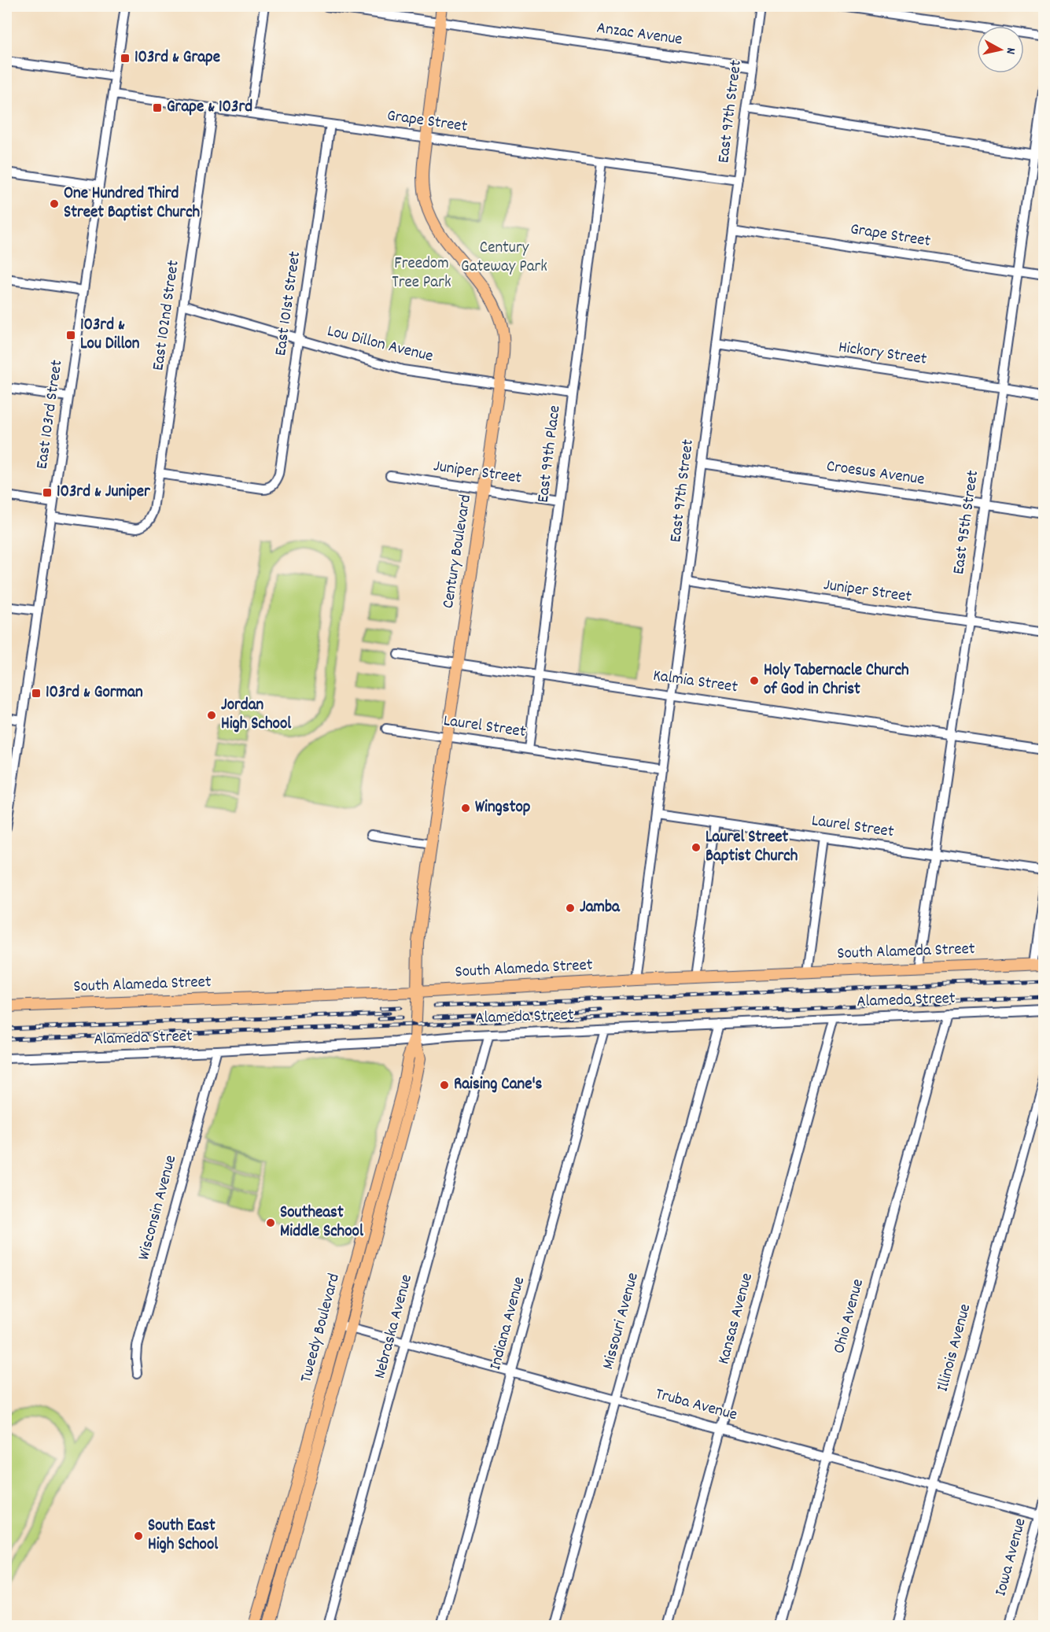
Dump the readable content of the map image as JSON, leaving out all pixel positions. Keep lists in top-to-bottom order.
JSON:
{
  "streets": {
    "main road": ["Century Boulevard", "South Alameda Street", "Tweedy Boulevard"],
    "street": [
      "Anzac Avenue",
      "East 97th Street",
      "Grape Street",
      "East 101st Street",
      "East 102nd Street",
      "Lou Dillon Avenue",
      "Hickory Street",
      "East 103rd Street",
      "East 99th Place",
      "Juniper Street",
      "Croesus Avenue",
      "East 95th Street",
      "Kalmia Street",
      "Laurel Street",
      "Alameda Street",
      "Wisconsin Avenue",
      "Ohio Avenue",
      "Kansas Avenue",
      "Missouri Avenue",
      "Indiana Avenue",
      "Nebraska Avenue",
      "Illinois Avenue",
      "Truba Avenue",
      "Iowa Avenue"
    ]
  },
  "crossings": [
    ["Anzac Avenue", "East 97th Street"],
    ["Anzac Avenue", "Century Boulevard"],
    ["East 97th Street", "Grape Street"],
    ["East 97th Street", "Hickory Street"],
    ["East 97th Street", "Juniper Street"],
    ["East 97th Street", "Croesus Avenue"],
    ["East 97th Street", "Kalmia Street"],
    ["East 97th Street", "Laurel Street"],
    ["East 97th Street", "South Alameda Street"],
    ["Grape Street", "East 101st Street"],
    ["Grape Street", "East 102nd Street"],
    ["Grape Street", "East 103rd Street"],
    ["Grape Street", "East 99th Place"],
    ["Grape Street", "East 95th Street"],
    ["Grape Street", "Century Boulevard"],
    ["East 101st Street", "East 102nd Street"],
    ["East 101st Street", "Lou Dillon Avenue"],
    ["East 102nd Street", "Lou Dillon Avenue"],
    ["East 102nd Street", "East 103rd Street"],
    ["Lou Dillon Avenue", "East 99th Place"],
    ["Lou Dillon Avenue", "Century Boulevard"],
    ["Hickory Street", "East 95th Street"],
    ["East 99th Place", "Juniper Street"],
    ["East 99th Place", "Kalmia Street"],
    ["East 99th Place", "Laurel Street"],
    ["Juniper Street", "East 95th Street"],
    ["Juniper Street", "Century Boulevard"],
    ["Croesus Avenue", "East 95th Street"],
    ["East 95th Street", "Kalmia Street"],
    ["East 95th Street", "Laurel Street"],
    ["East 95th Street", "South Alameda Street"],
    ["Century Boulevard", "Kalmia Street"],
    ["Century Boulevard", "Laurel Street"],
    ["Century Boulevard", "South Alameda Street"],
    ["Century Boulevard", "Tweedy Boulevard"],
    ["South Alameda Street", "Tweedy Boulevard"],
    ["Alameda Street", "Wisconsin Avenue"],
    ["Alameda Street", "Ohio Avenue"],
    ["Alameda Street", "Kansas Avenue"],
    ["Alameda Street", "Missouri Avenue"],
    ["Alameda Street", "Indiana Avenue"],
    ["Alameda Street", "Nebraska Avenue"],
    ["Alameda Street", "Tweedy Boulevard"],
    ["Ohio Avenue", "Truba Avenue"],
    ["Kansas Avenue", "Truba Avenue"],
    ["Missouri Avenue", "Truba Avenue"],
    ["Indiana Avenue", "Truba Avenue"],
    ["Nebraska Avenue", "Truba Avenue"],
    ["Tweedy Boulevard", "Truba Avenue"],
    ["Illinois Avenue", "Truba Avenue"],
    ["Truba Avenue", "Iowa Avenue"]
  ],
  "parks": ["Century Gateway Park", "Freedom Tree Park"],
  "places": {
    "transit": [
      "103rd & Grape",
      "Grape & 103rd",
      "103rd & Lou Dillon",
      "103rd & Juniper",
      "103rd & Gorman"
    ],
    "other": [
      "One Hundred Third Street Baptist Church",
      "Holy Tabernacle Church of God in Christ",
      "Jordan High School",
      "Wingstop",
      "Laurel Street Baptist Church",
      "Jamba",
      "Raising Cane's",
      "Southeast Middle School",
      "South East High School"
    ]
  },
  "north": "right"
}
